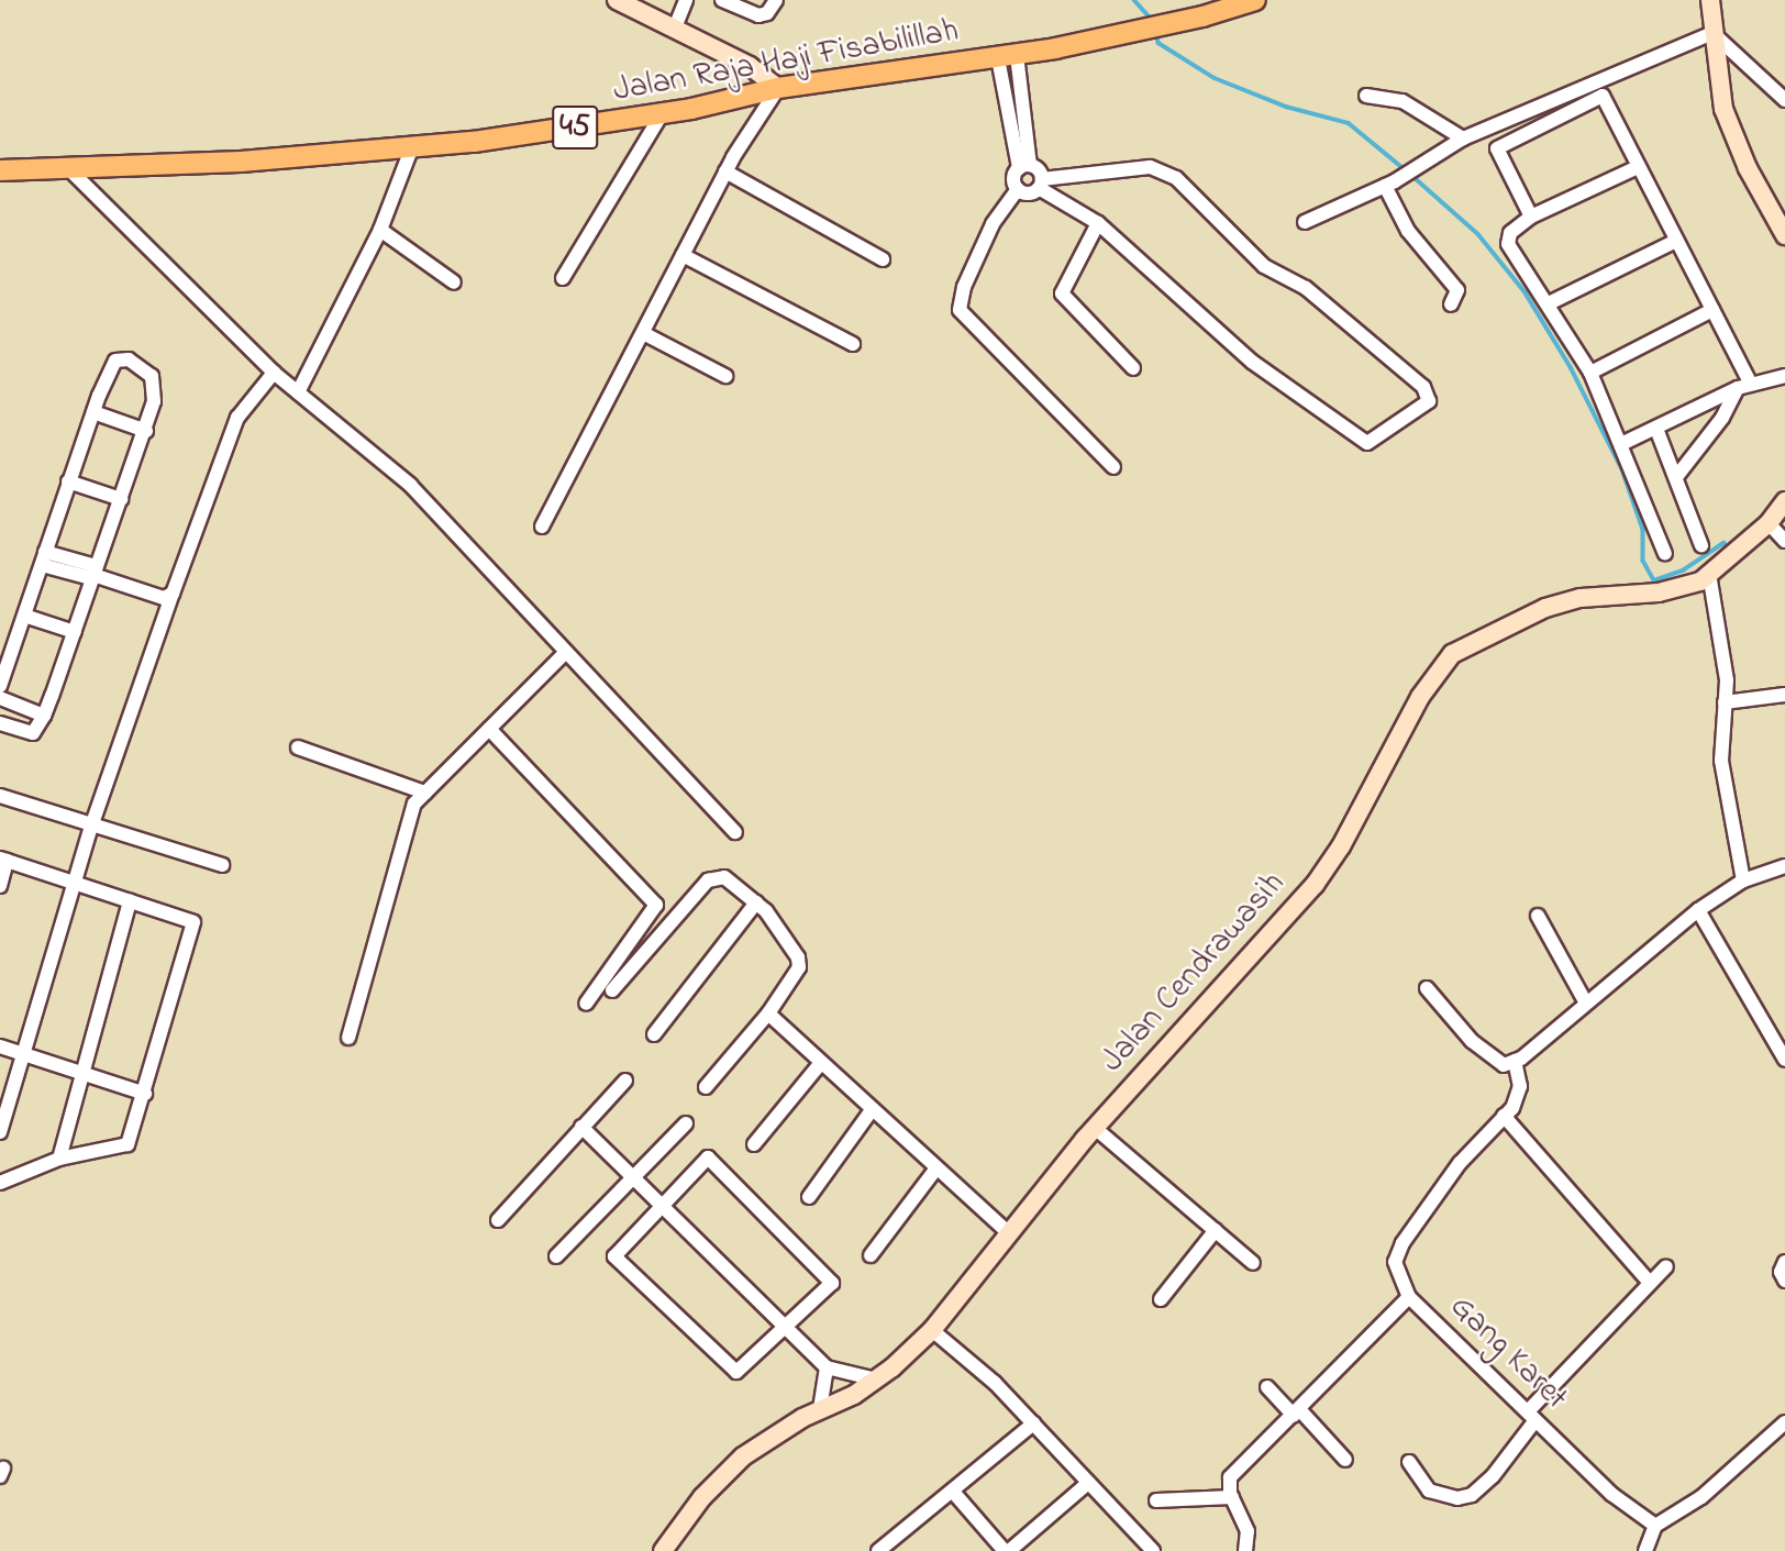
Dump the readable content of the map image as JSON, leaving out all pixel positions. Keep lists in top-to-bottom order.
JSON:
{
  "streets": {
    "main road": ["Jalan Raja Haji Fisabilillah", "45"],
    "street": ["Jalan Cendrawasih", "Gang Karet"]
  }
}
